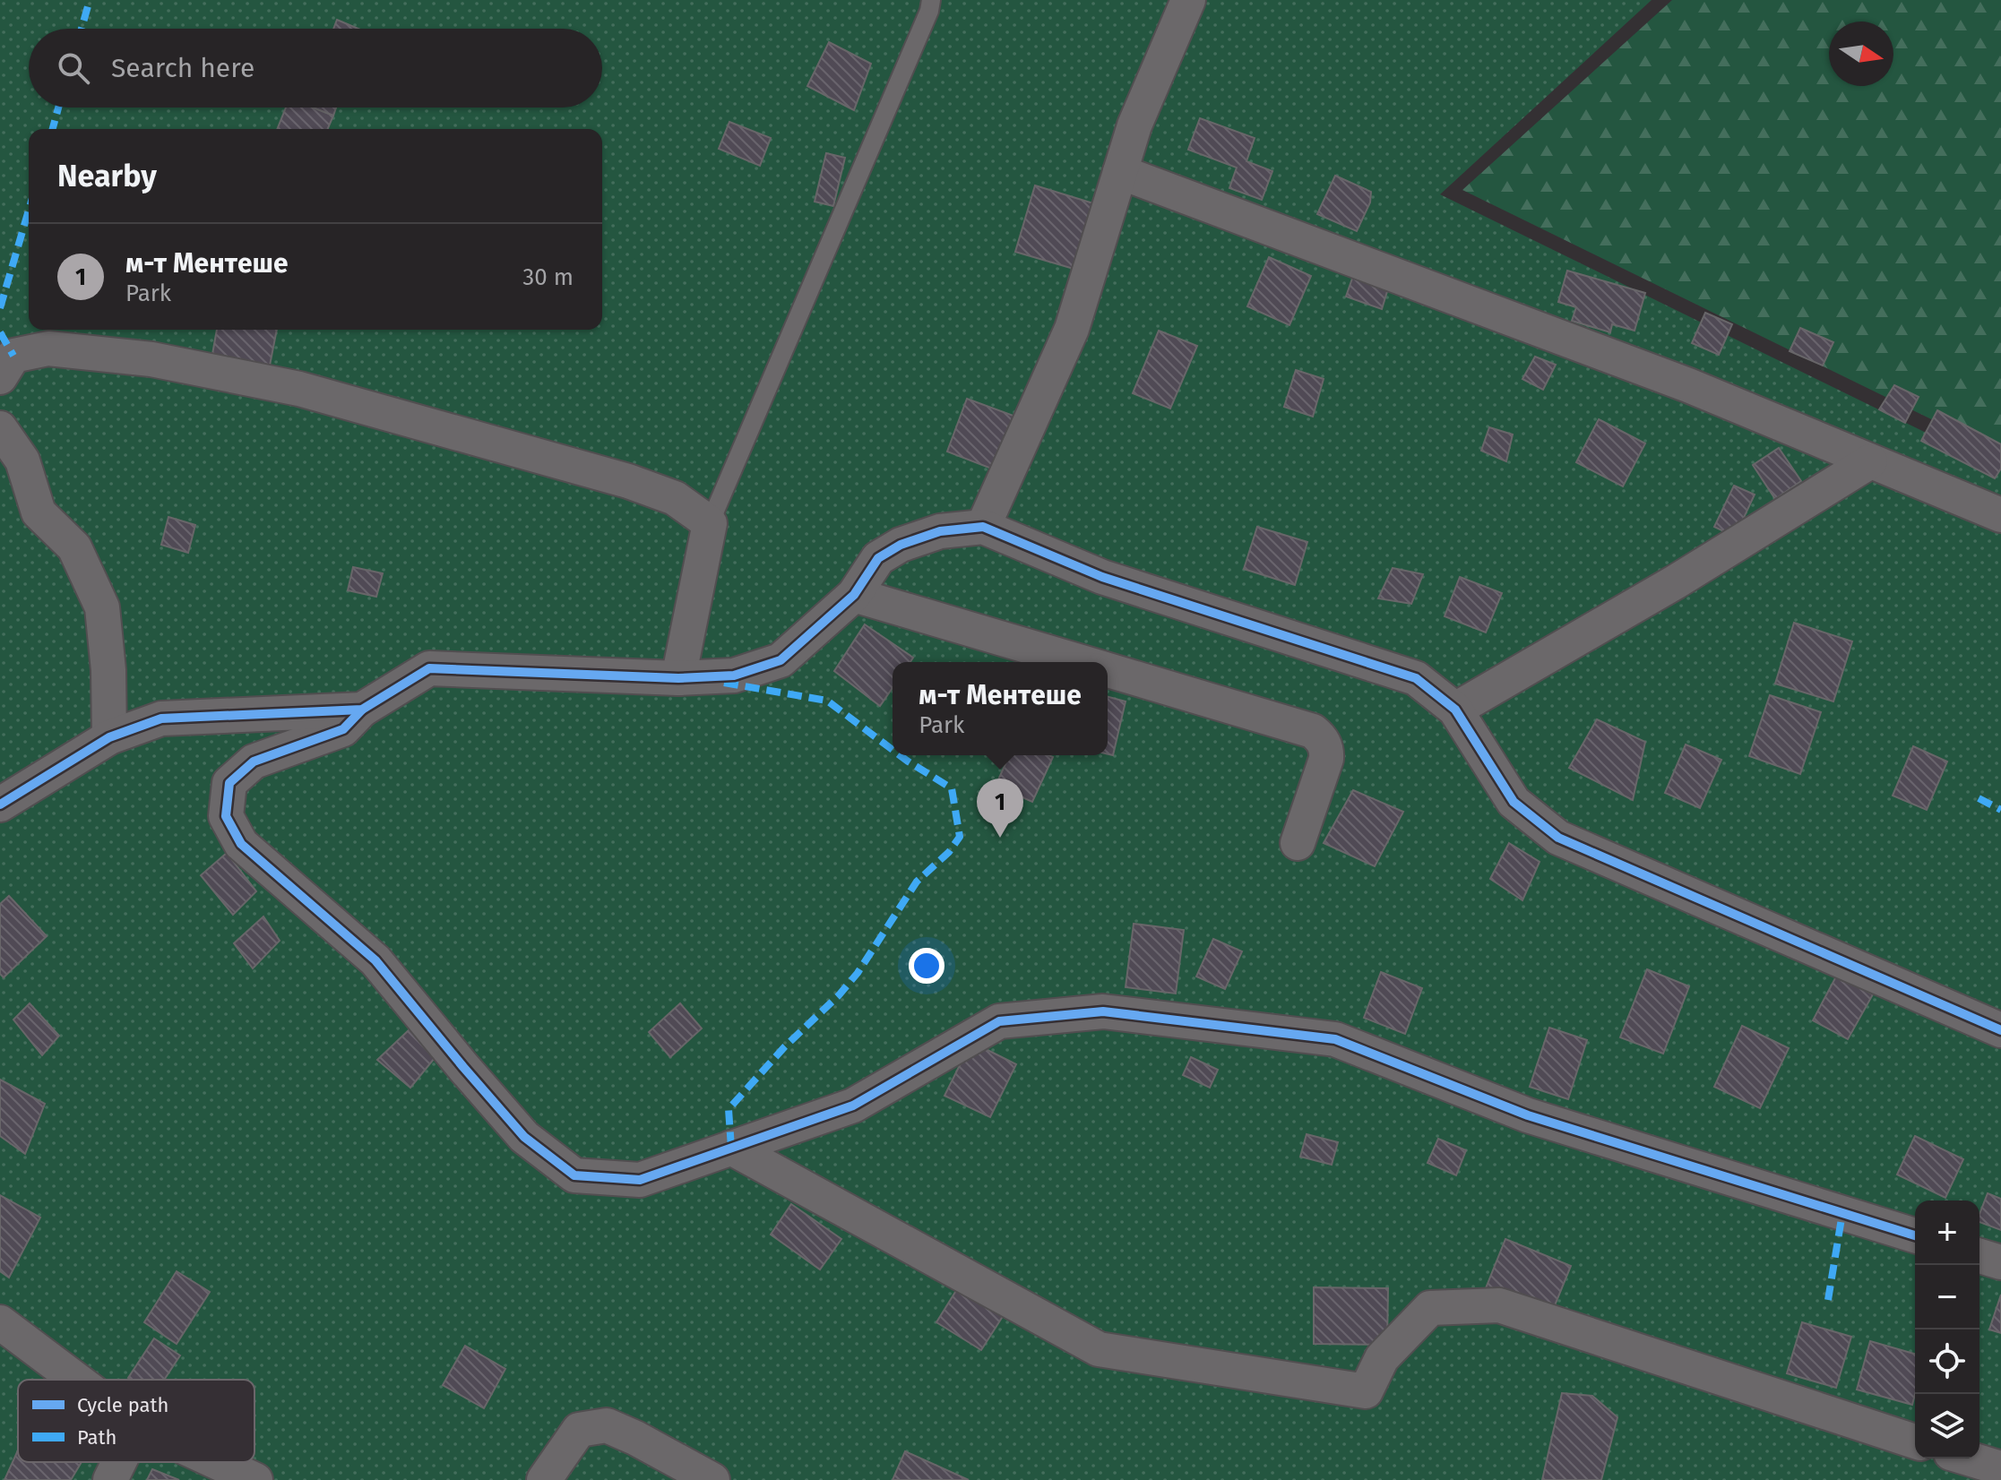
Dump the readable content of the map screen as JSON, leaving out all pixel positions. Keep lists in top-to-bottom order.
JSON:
{
  "legend": ["Cycle path", "Path"],
  "north": "right",
  "page": {
    "search": "Search here",
    "heading": "Nearby",
    "list": [
      {
        "mark": "1",
        "name": "м-т Ментeше",
        "note": "Park",
        "value": "30 m"
      }
    ],
    "popup": ["м-т Ментeше", "Park"],
    "pins": "1",
    "map_buttons": ["+", "−"]
  }
}
